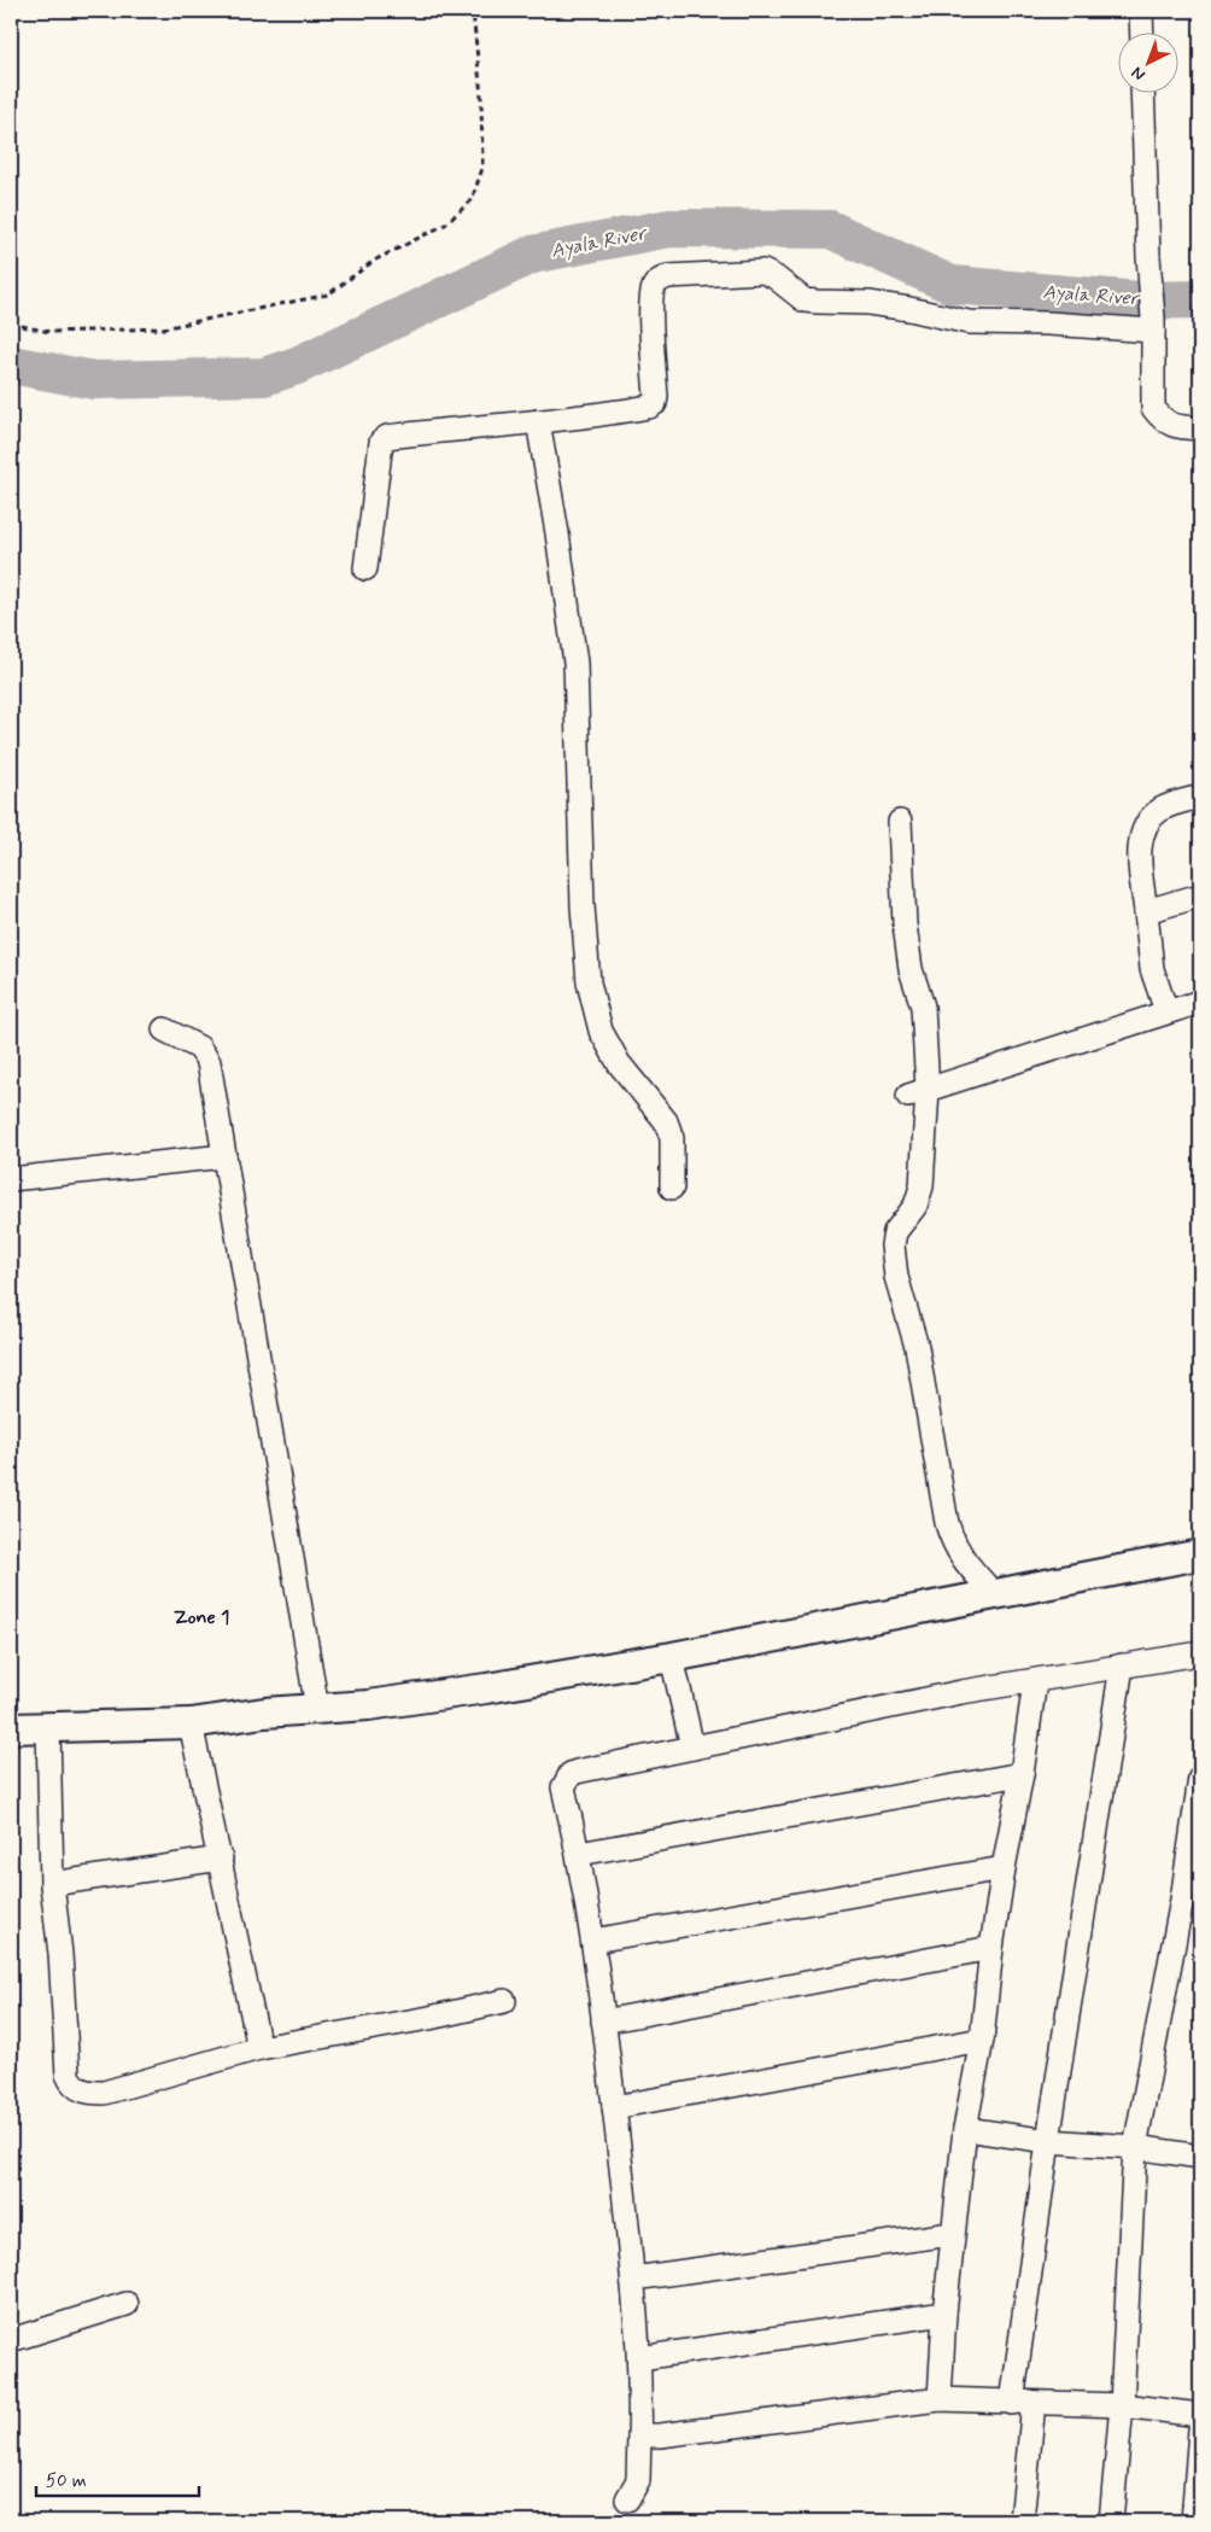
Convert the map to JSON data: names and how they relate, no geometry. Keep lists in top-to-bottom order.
{
  "districts": ["Zone 1"],
  "water": ["Ayala River"],
  "scale_bar": "50 m",
  "north": "bottom left"
}
